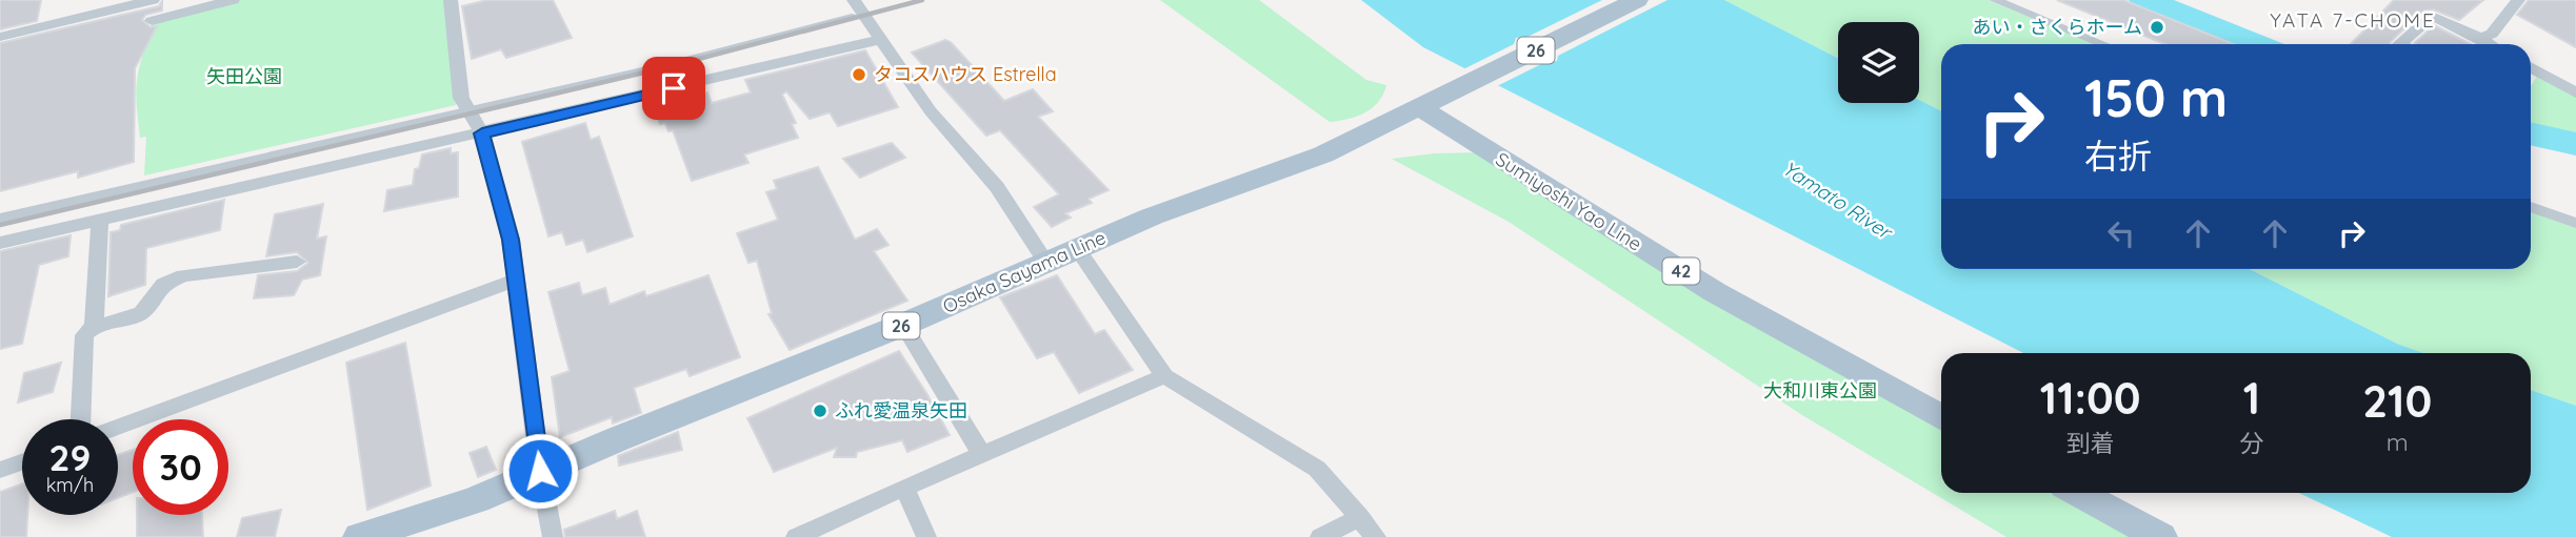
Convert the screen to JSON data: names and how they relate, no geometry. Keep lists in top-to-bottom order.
{
  "streets": {
    "main road": [
      "26",
      "Sumiyoshi Yao Line",
      "42",
      "Osaka Sayama Line"
    ]
  },
  "crossings": [
    ["Sumiyoshi Yao Line", "Osaka Sayama Line"]
  ],
  "districts": ["YATA 7-CHOME"],
  "water": ["Yamato River"],
  "parks": ["矢田公園", "大和川東公園"],
  "places": ["あい・さくらホーム", "タコスハウス Estrella", "ふれ愛温泉矢田"],
  "page": {
    "turn": ["150 m", "右折"],
    "eta": [
      "11:00",
      "到着",
      "1",
      "分",
      "210",
      "m"
    ],
    "speed": "29 km/h",
    "limit": "30"
  }
}
